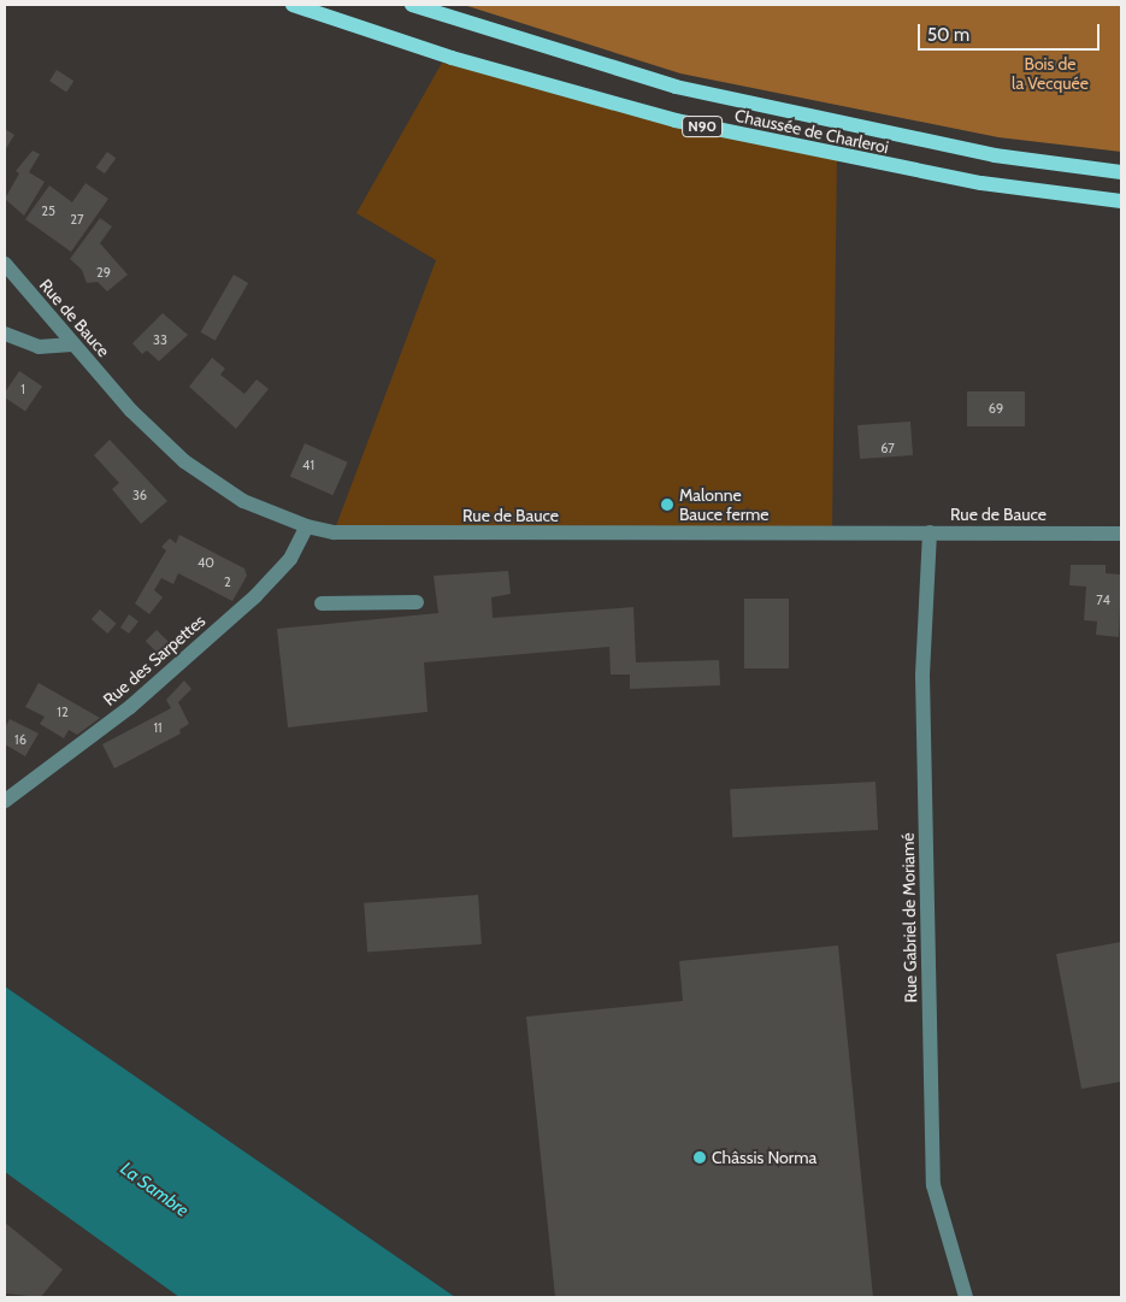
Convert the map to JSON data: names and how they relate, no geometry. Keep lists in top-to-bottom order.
{
  "streets": {
    "main road": ["N90", "Chaussée de Charleroi"],
    "street": ["Rue de Bauce", "Rue des Sarpettes", "Rue Gabriel de Moriamé"]
  },
  "crossings": [
    ["Rue de Bauce", "Rue des Sarpettes"],
    ["Rue de Bauce", "Rue Gabriel de Moriamé"]
  ],
  "water": ["La Sambre"],
  "parks": ["Bois de la Vecquée"],
  "places": ["Malonne Bauce ferme", "Châssis Norma"],
  "house_numbers": [
    "25",
    "27",
    "29",
    "33",
    "1",
    "69",
    "67",
    "41",
    "36",
    "40",
    "2",
    "74",
    "12",
    "11",
    "16"
  ],
  "scale_bar": "50 m"
}
